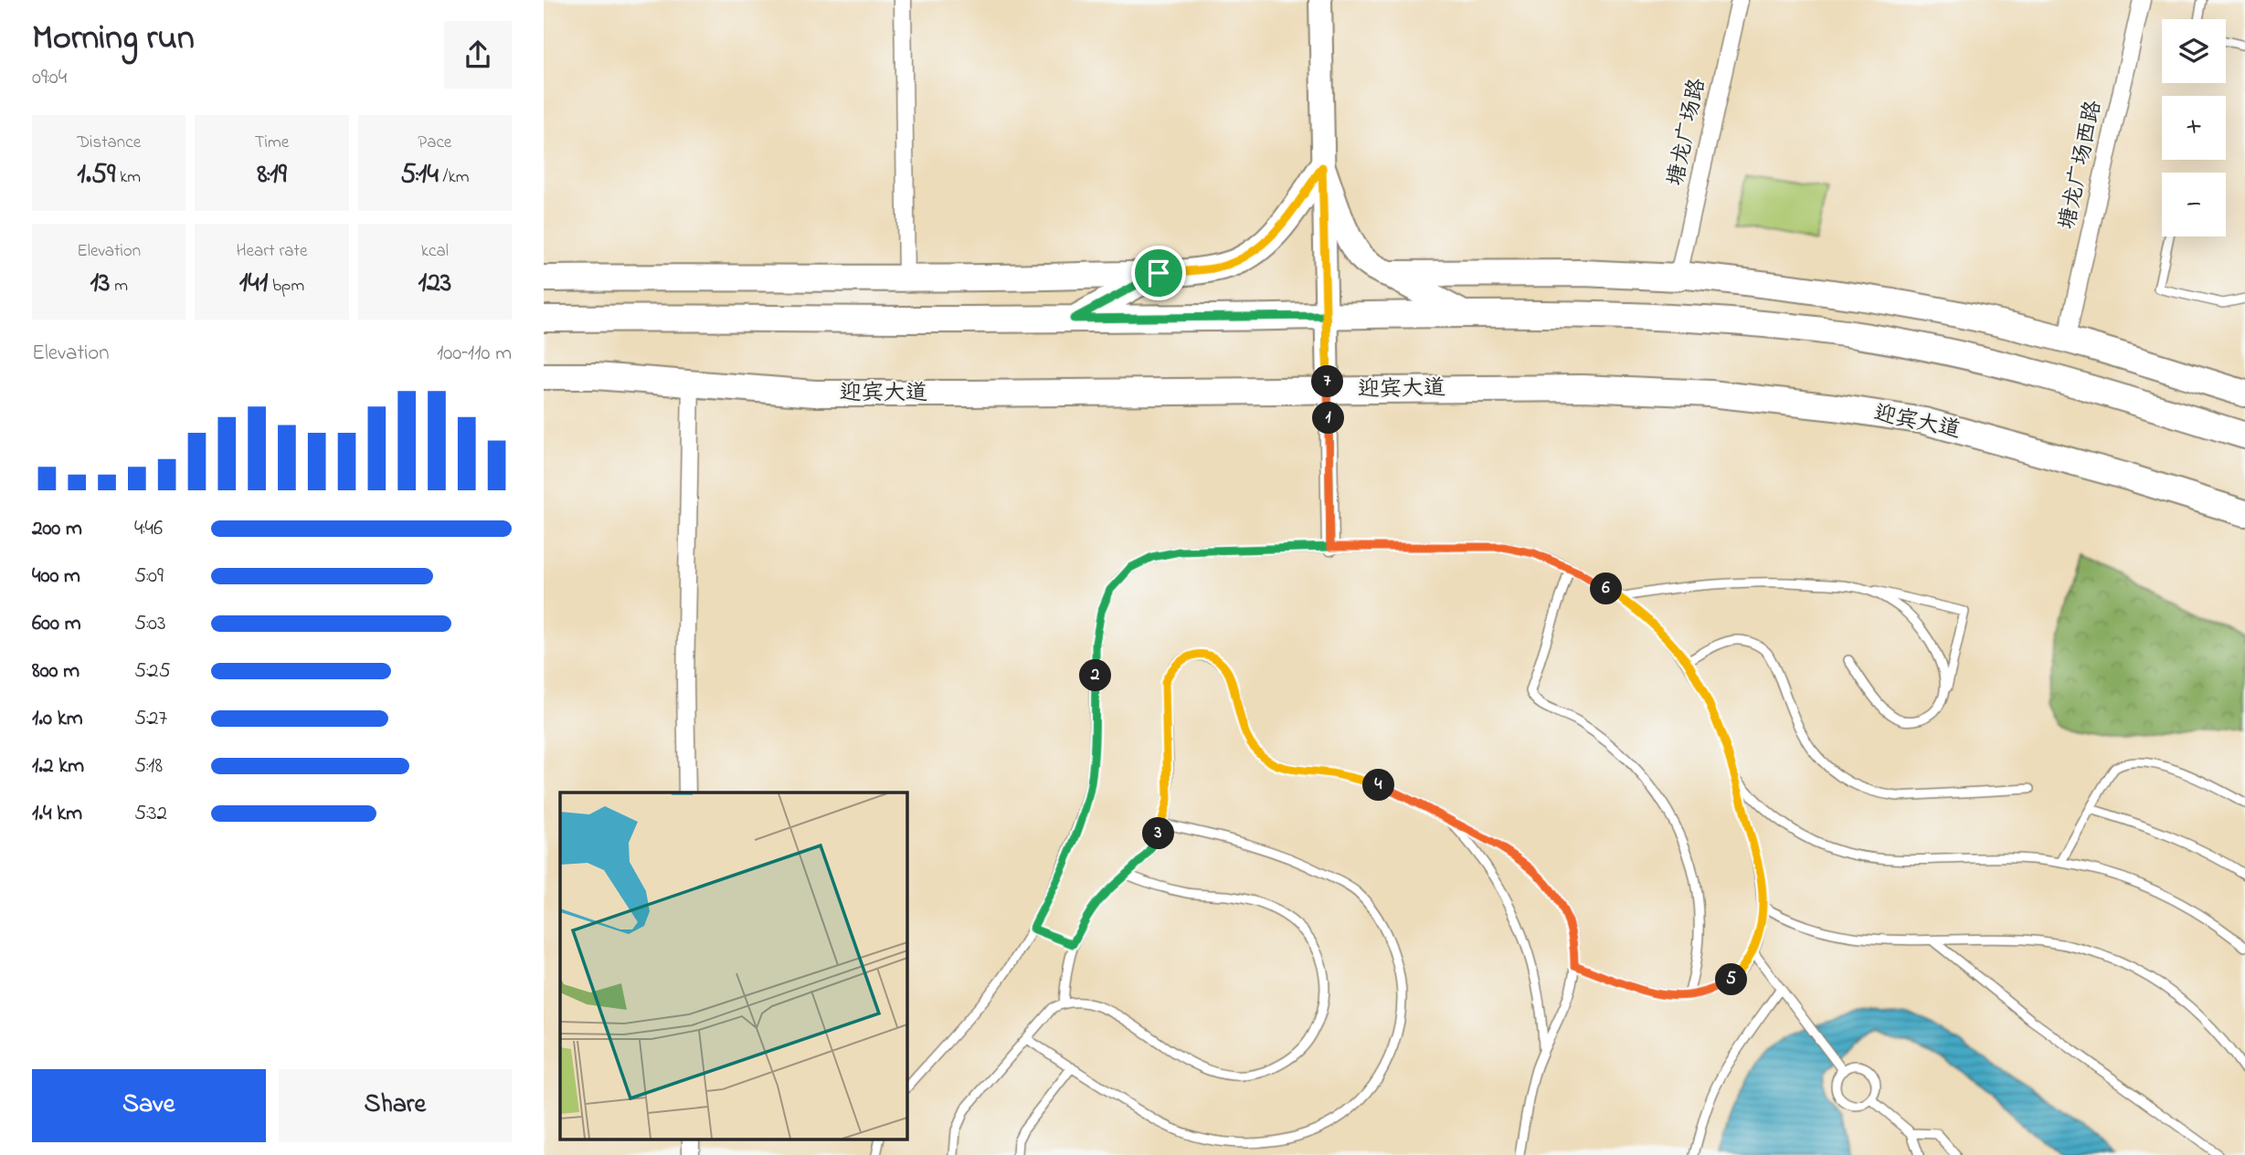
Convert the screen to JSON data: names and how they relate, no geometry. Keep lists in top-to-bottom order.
{
  "streets": {
    "main road": ["迎宾大道"],
    "street": ["塘龙广场路", "塘龙广场西路"]
  },
  "page": {
    "heading": ["Morning run", "09:04"],
    "map_buttons": ["+", "−"],
    "stats": [
      ["Distance", "1.59 km"],
      ["Time", "8:19"],
      ["Pace", "5:14 /km"],
      ["Elevation", "13 m"],
      ["Heart rate", "141 bpm"],
      ["kcal", "123"]
    ],
    "chart": ["Elevation", "100–110 m"],
    "pins": [
      "7",
      "1",
      "6",
      "2",
      "4",
      "3",
      "5"
    ],
    "list": [
      {
        "name": "200 m",
        "note": "4:46"
      },
      {
        "name": "400 m",
        "note": "5:09"
      },
      {
        "name": "600 m",
        "note": "5:03"
      },
      {
        "name": "800 m",
        "note": "5:25"
      },
      {
        "name": "1.0 km",
        "note": "5:27"
      },
      {
        "name": "1.2 km",
        "note": "5:18"
      },
      {
        "name": "1.4 km",
        "note": "5:32"
      }
    ],
    "buttons": ["Save", "Share"]
  }
}
